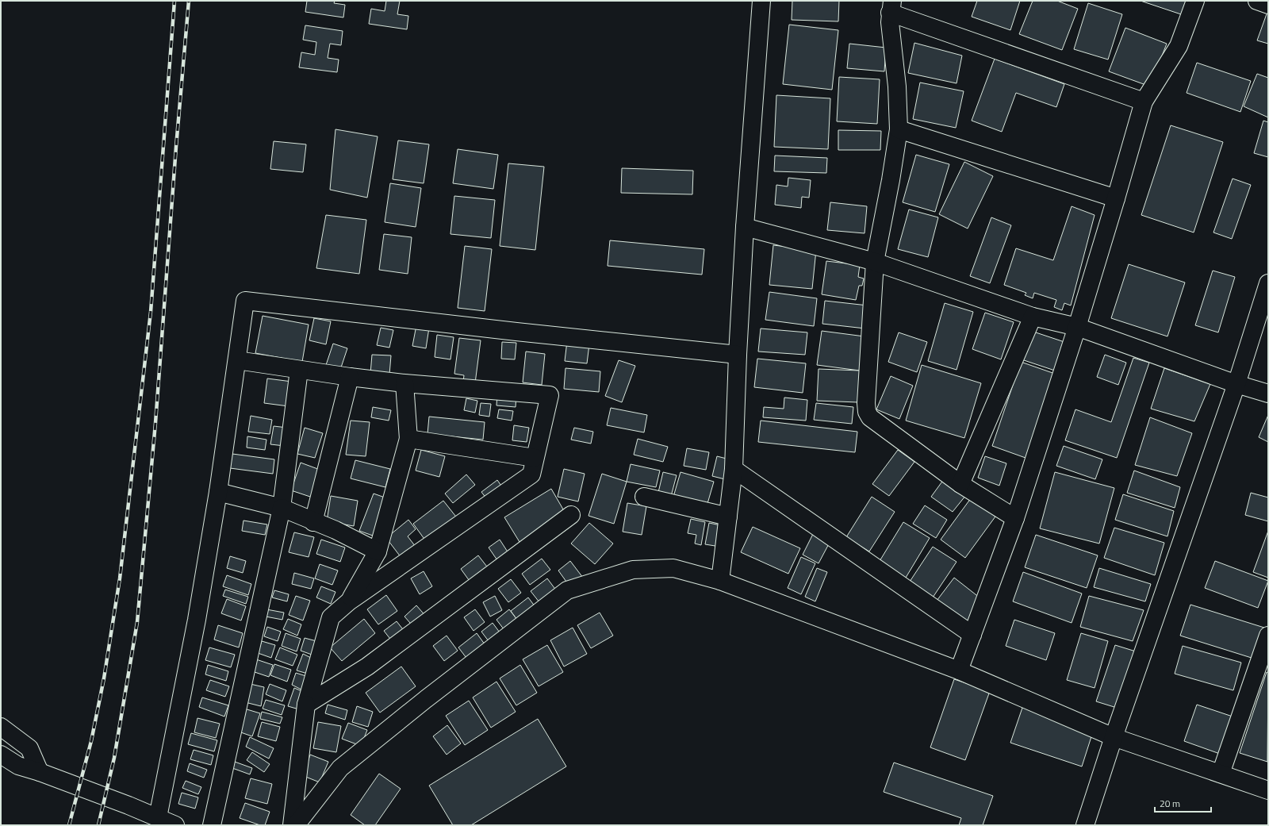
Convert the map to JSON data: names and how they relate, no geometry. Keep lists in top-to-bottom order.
{
  "scale_bar": "20 m"
}
